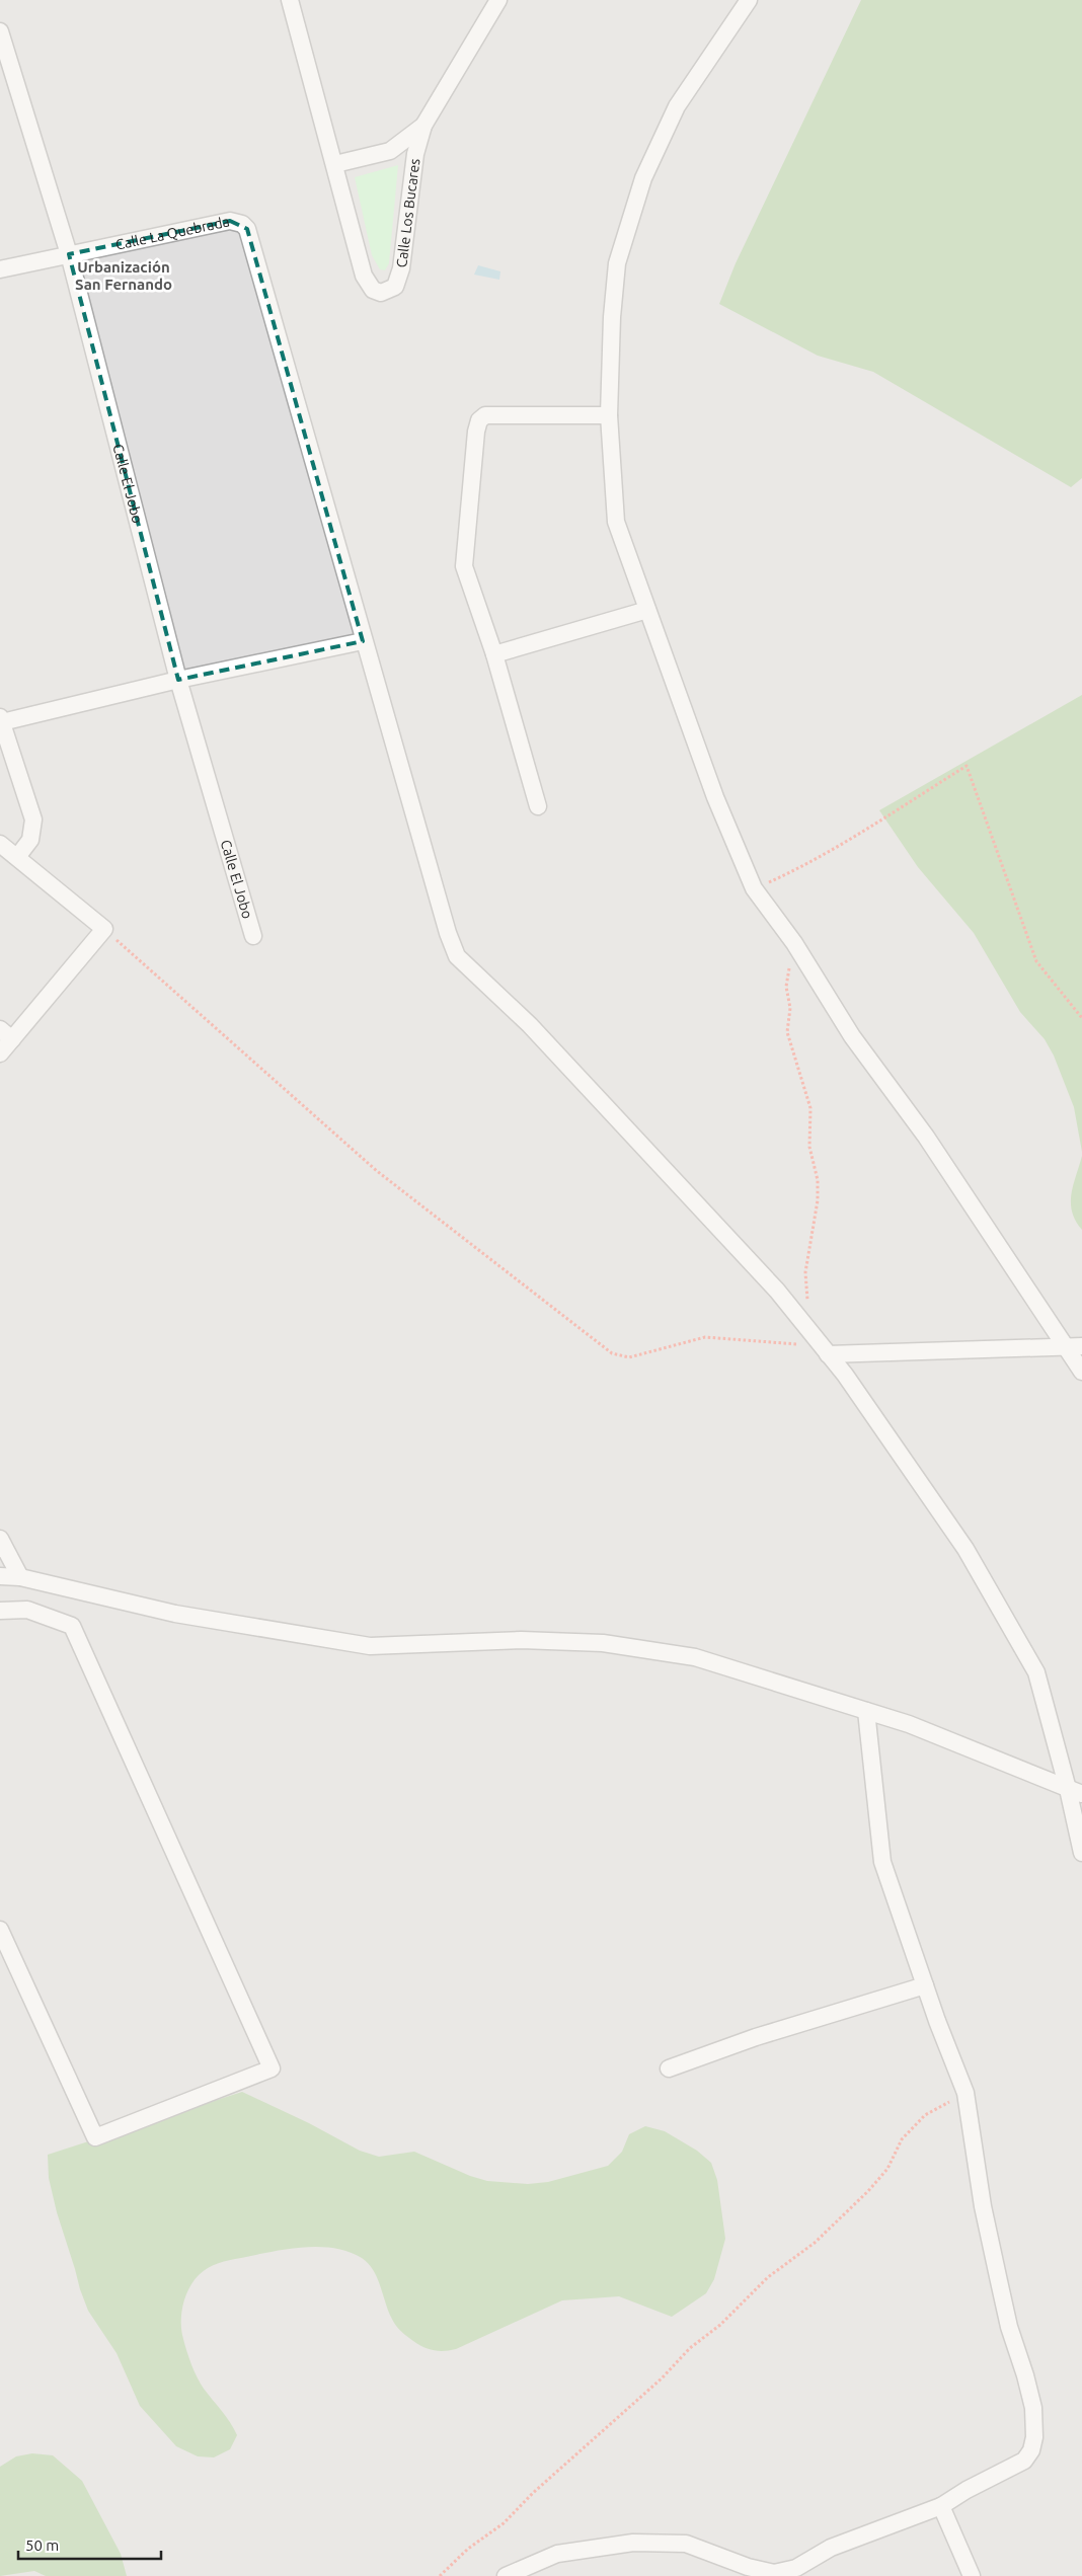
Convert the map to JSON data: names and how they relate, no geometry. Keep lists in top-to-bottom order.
{
  "streets": {
    "street": ["Calle Los Bucares", "Calle La Quebrada", "Calle El Jobo"]
  },
  "crossings": [
    ["Calle La Quebrada", "Calle El Jobo"]
  ],
  "districts": ["Urbanización San Fernando"],
  "scale_bar": "50 m"
}
